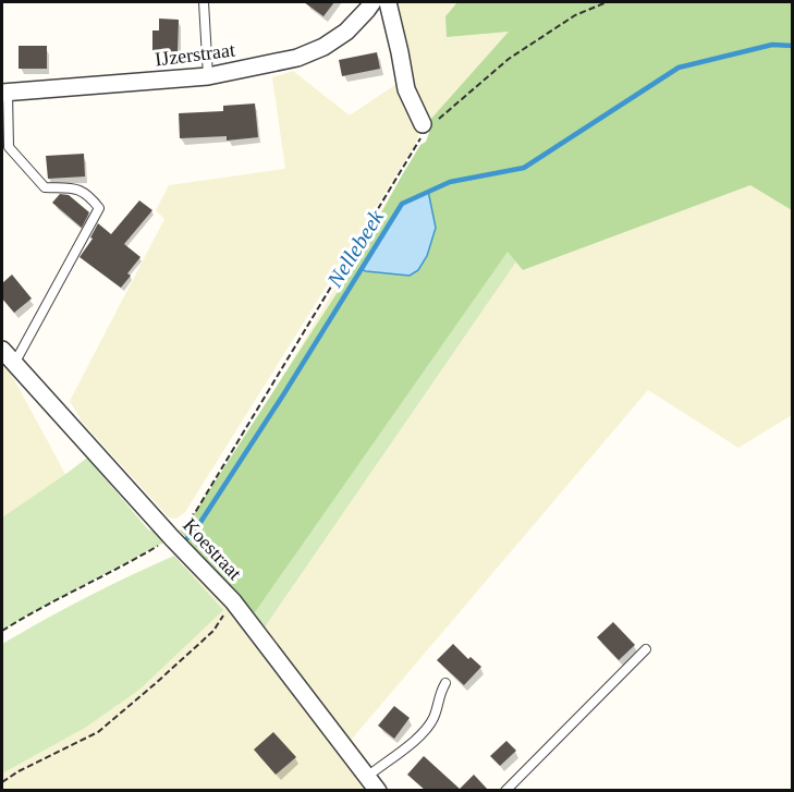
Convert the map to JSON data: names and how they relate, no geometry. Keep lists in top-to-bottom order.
{
  "streets": {
    "street": ["IJzerstraat", "Koestraat"]
  },
  "water": ["Nellebeek"]
}
